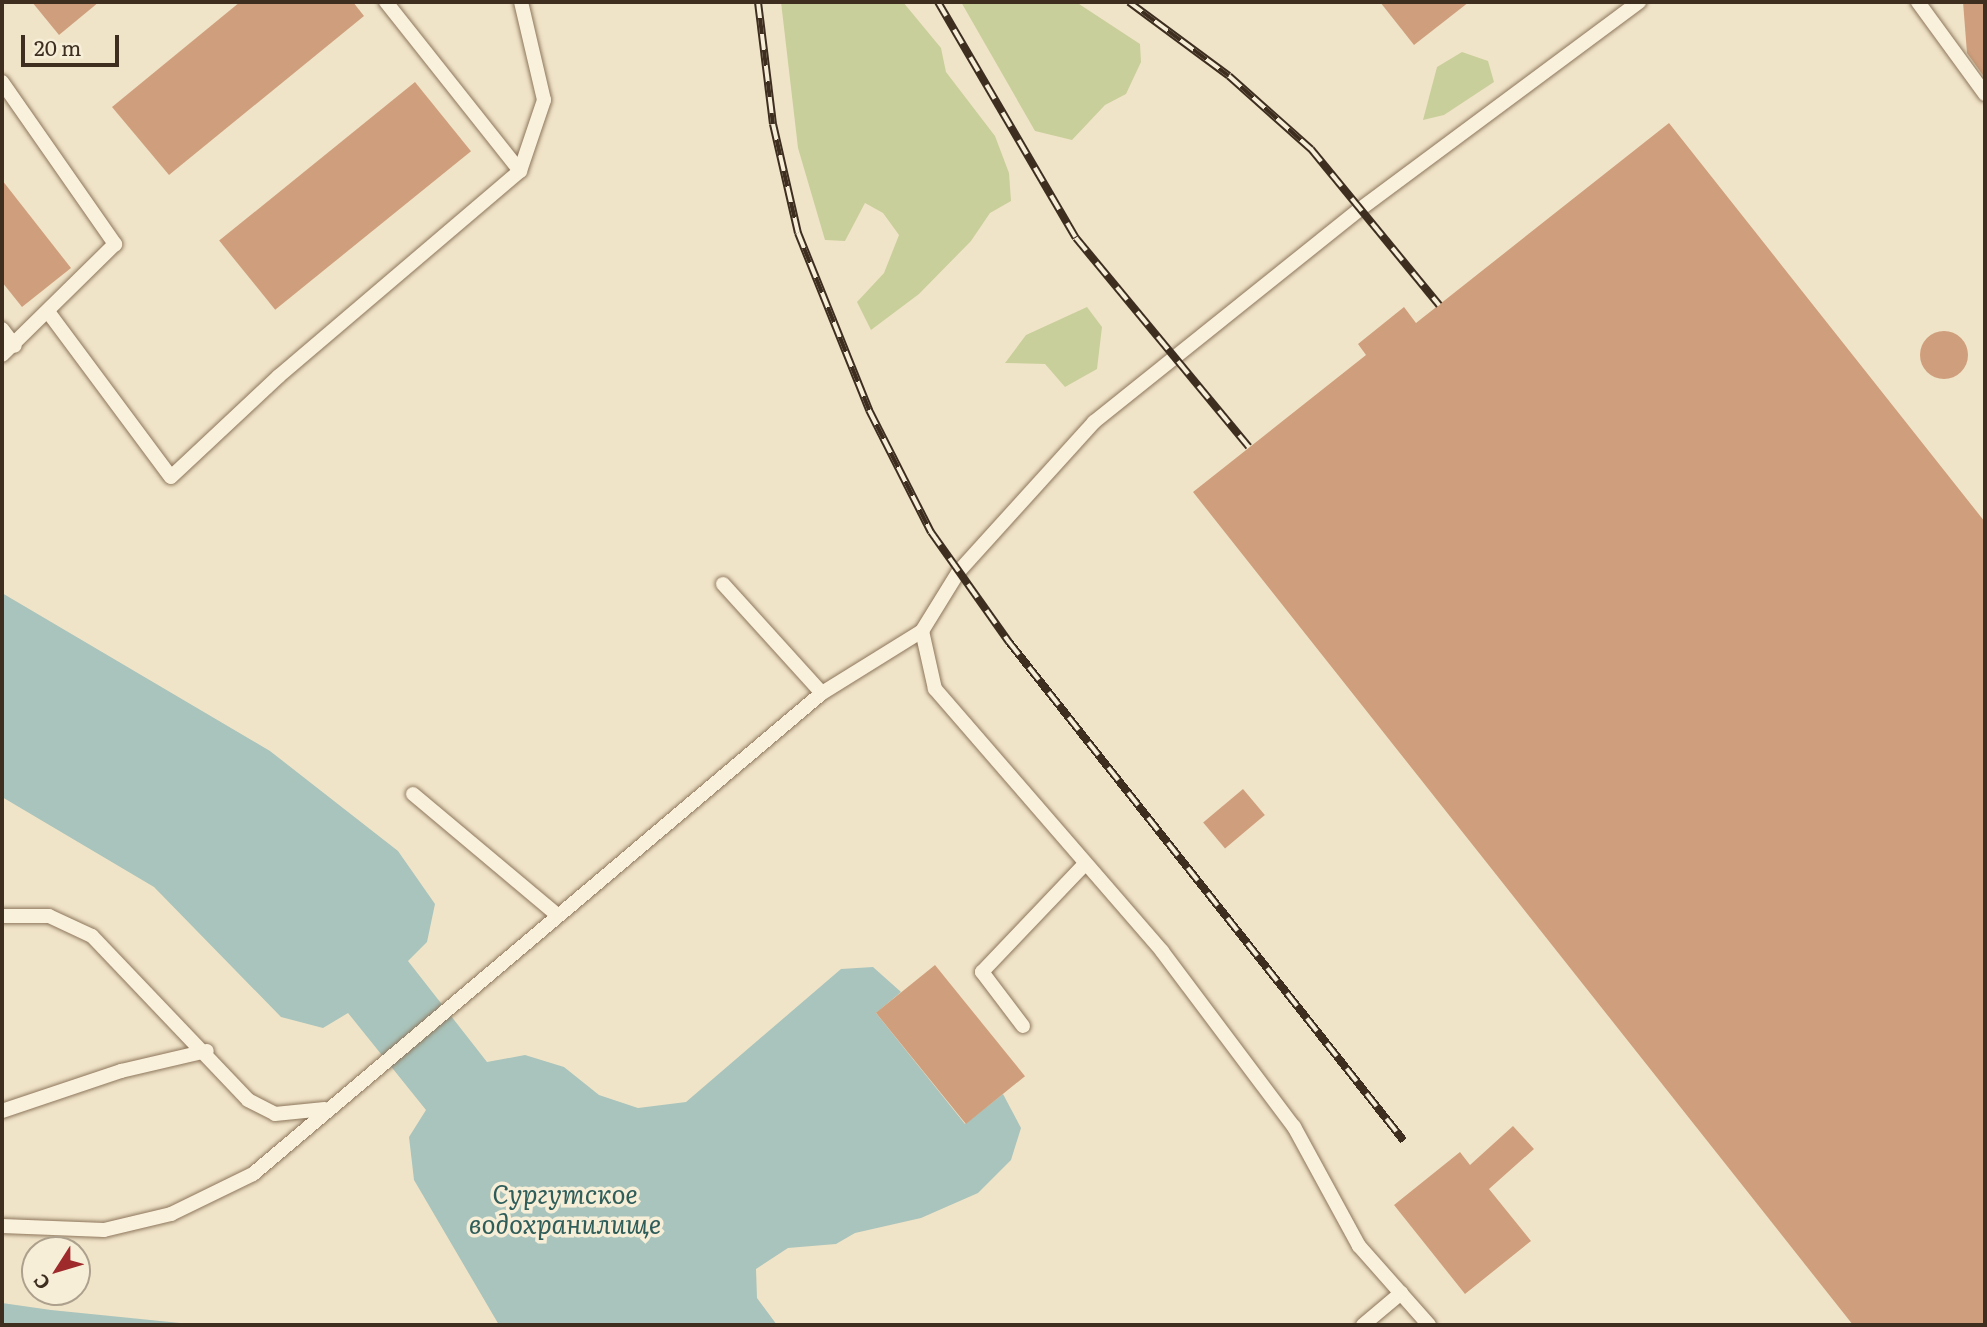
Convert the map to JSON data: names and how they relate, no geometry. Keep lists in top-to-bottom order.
{
  "water": ["Сургутское водохранилище"],
  "scale_bar": "20 m",
  "north": "bottom left"
}
